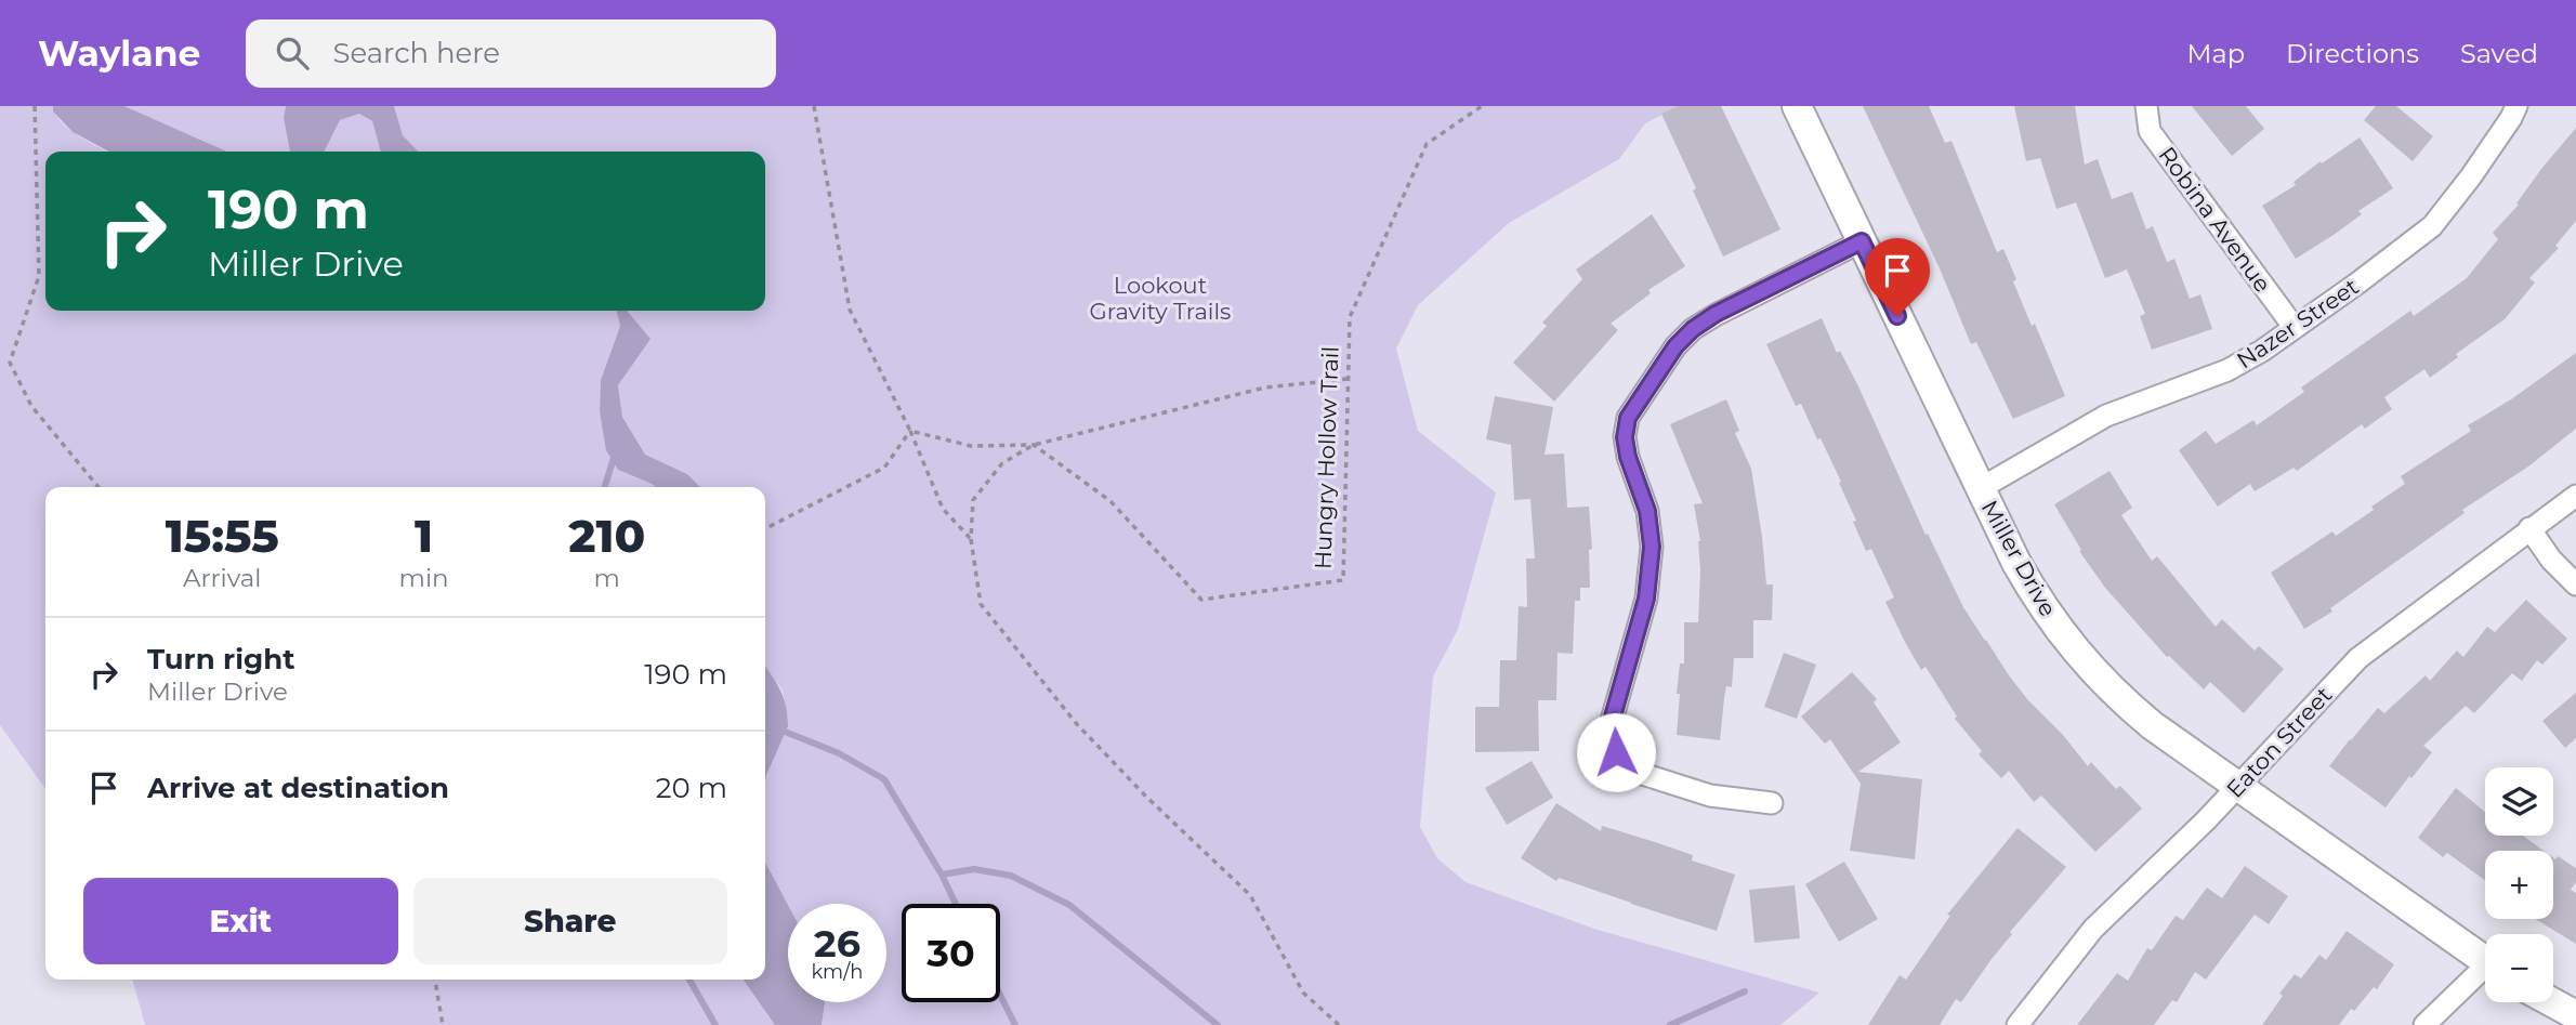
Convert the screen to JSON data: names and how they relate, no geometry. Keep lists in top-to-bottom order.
{
  "streets": {
    "street": [
      "Robina Avenue",
      "Nazer Street",
      "Miller Drive",
      "Eaton Street"
    ],
    "path": ["Hungry Hollow Trail"]
  },
  "crossings": [
    ["Robina Avenue", "Nazer Street"],
    ["Nazer Street", "Miller Drive"],
    ["Miller Drive", "Eaton Street"]
  ],
  "parks": ["Lookout Gravity Trails"],
  "page": {
    "header": "Waylane",
    "search": "Search here",
    "nav": ["Map", "Directions", "Saved"],
    "turn": ["190 m", "Miller Drive"],
    "eta": [
      "15:55",
      "Arrival",
      "1",
      "min",
      "210",
      "m"
    ],
    "list": [
      {
        "name": "Turn right",
        "note": "Miller Drive",
        "value": "190 m"
      },
      {
        "name": "Arrive at destination",
        "value": "20 m"
      }
    ],
    "map_buttons": ["+", "−"],
    "buttons": ["Exit", "Share"],
    "speed": "26 km/h",
    "limit": "30"
  }
}
